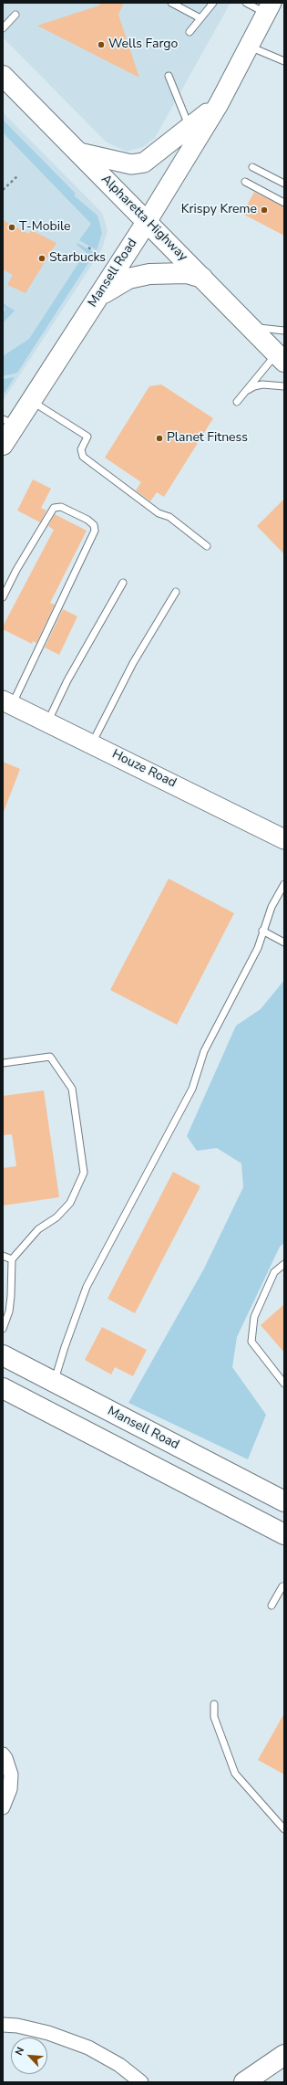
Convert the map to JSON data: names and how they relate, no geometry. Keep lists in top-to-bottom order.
{
  "streets": {
    "main road": ["Alpharetta Highway", "Mansell Road", "Houze Road"]
  },
  "crossings": [
    ["Alpharetta Highway", "Mansell Road"]
  ],
  "places": [
    "Wells Fargo",
    "Krispy Kreme",
    "T-Mobile",
    "Starbucks",
    "Planet Fitness"
  ],
  "north": "top left"
}
